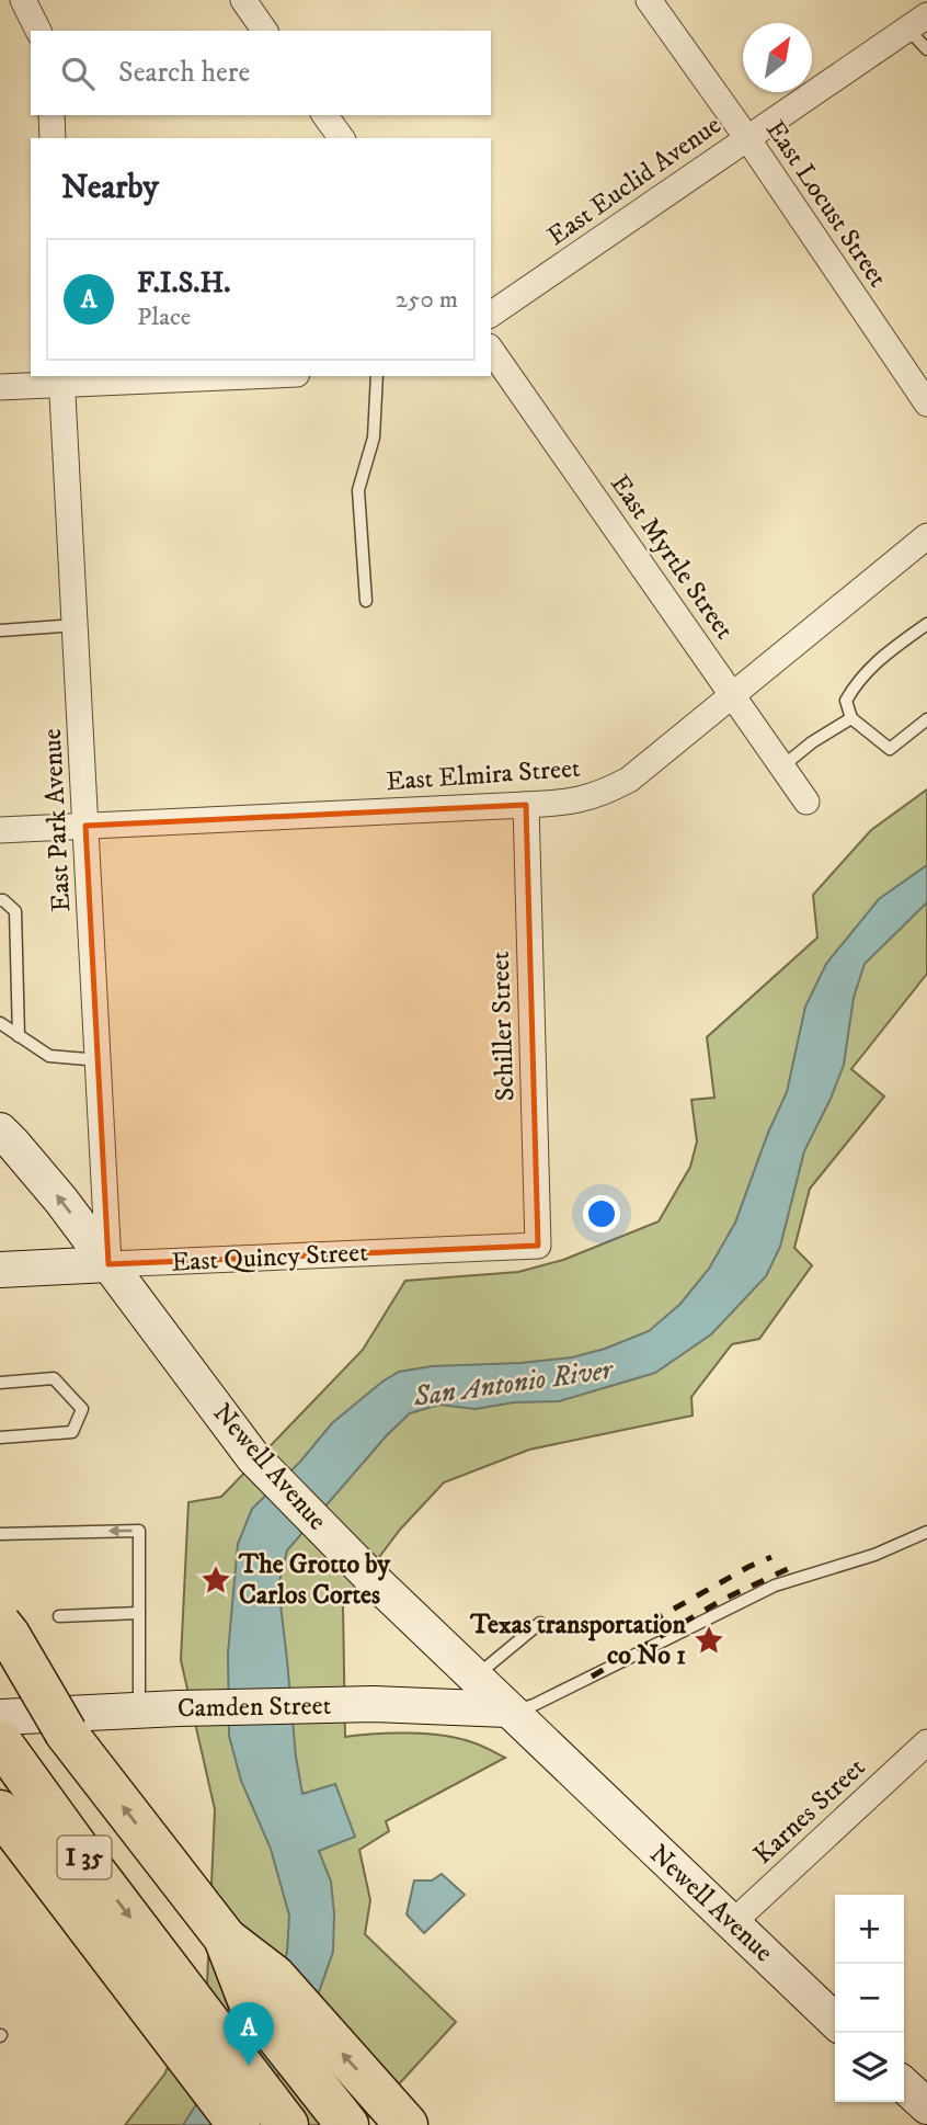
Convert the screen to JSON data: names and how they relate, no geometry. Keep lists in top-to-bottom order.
{
  "streets": {
    "highway": ["I 35"],
    "main road": ["East Quincy Street", "Newell Avenue", "Camden Street"],
    "street": [
      "East Euclid Avenue",
      "East Locust Street",
      "East Myrtle Street",
      "East Elmira Street",
      "East Park Avenue",
      "Schiller Street",
      "Karnes Street"
    ]
  },
  "crossings": [
    ["East Euclid Avenue", "East Locust Street"],
    ["East Myrtle Street", "East Elmira Street"],
    ["East Elmira Street", "East Park Avenue"],
    ["East Elmira Street", "Schiller Street"],
    ["East Park Avenue", "East Quincy Street"],
    ["East Park Avenue", "Newell Avenue"],
    ["Schiller Street", "East Quincy Street"],
    ["East Quincy Street", "Newell Avenue"],
    ["Newell Avenue", "Camden Street"],
    ["Newell Avenue", "Karnes Street"]
  ],
  "water": ["San Antonio River"],
  "places": {
    "place": ["The Grotto by Carlos Cortes", "Texas transportation co No 1"]
  },
  "north": "top right",
  "page": {
    "search": "Search here",
    "heading": "Nearby",
    "list": [
      {
        "mark": "A",
        "name": "F.I.S.H.",
        "note": "Place",
        "value": "250 m"
      }
    ],
    "map_buttons": ["+", "−"],
    "pins": "A"
  }
}
